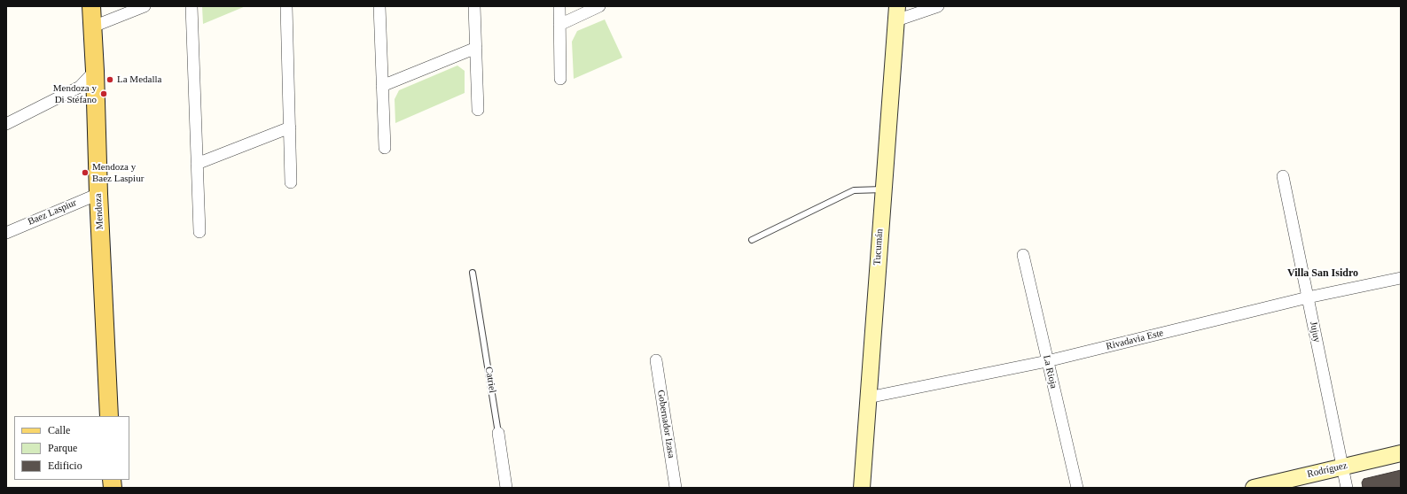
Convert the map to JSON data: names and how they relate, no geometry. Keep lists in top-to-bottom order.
{
  "streets": {
    "main road": ["Mendoza", "Tucumán", "Rodríguez"],
    "street": [
      "Baez Laspiur",
      "Jujuy",
      "Rivadavia Este",
      "La Rioja",
      "Catriel",
      "Gobernador Izasa"
    ]
  },
  "crossings": [
    ["Mendoza", "Baez Laspiur"],
    ["Tucumán", "Rivadavia Este"],
    ["Jujuy", "Rivadavia Este"],
    ["Jujuy", "Rodríguez"],
    ["Rivadavia Este", "La Rioja"]
  ],
  "districts": ["Villa San Isidro"],
  "places": ["La Medalla", "Mendoza y Di Stéfano", "Mendoza y Baez Laspiur"],
  "legend": ["Calle", "Parque", "Edificio"]
}
